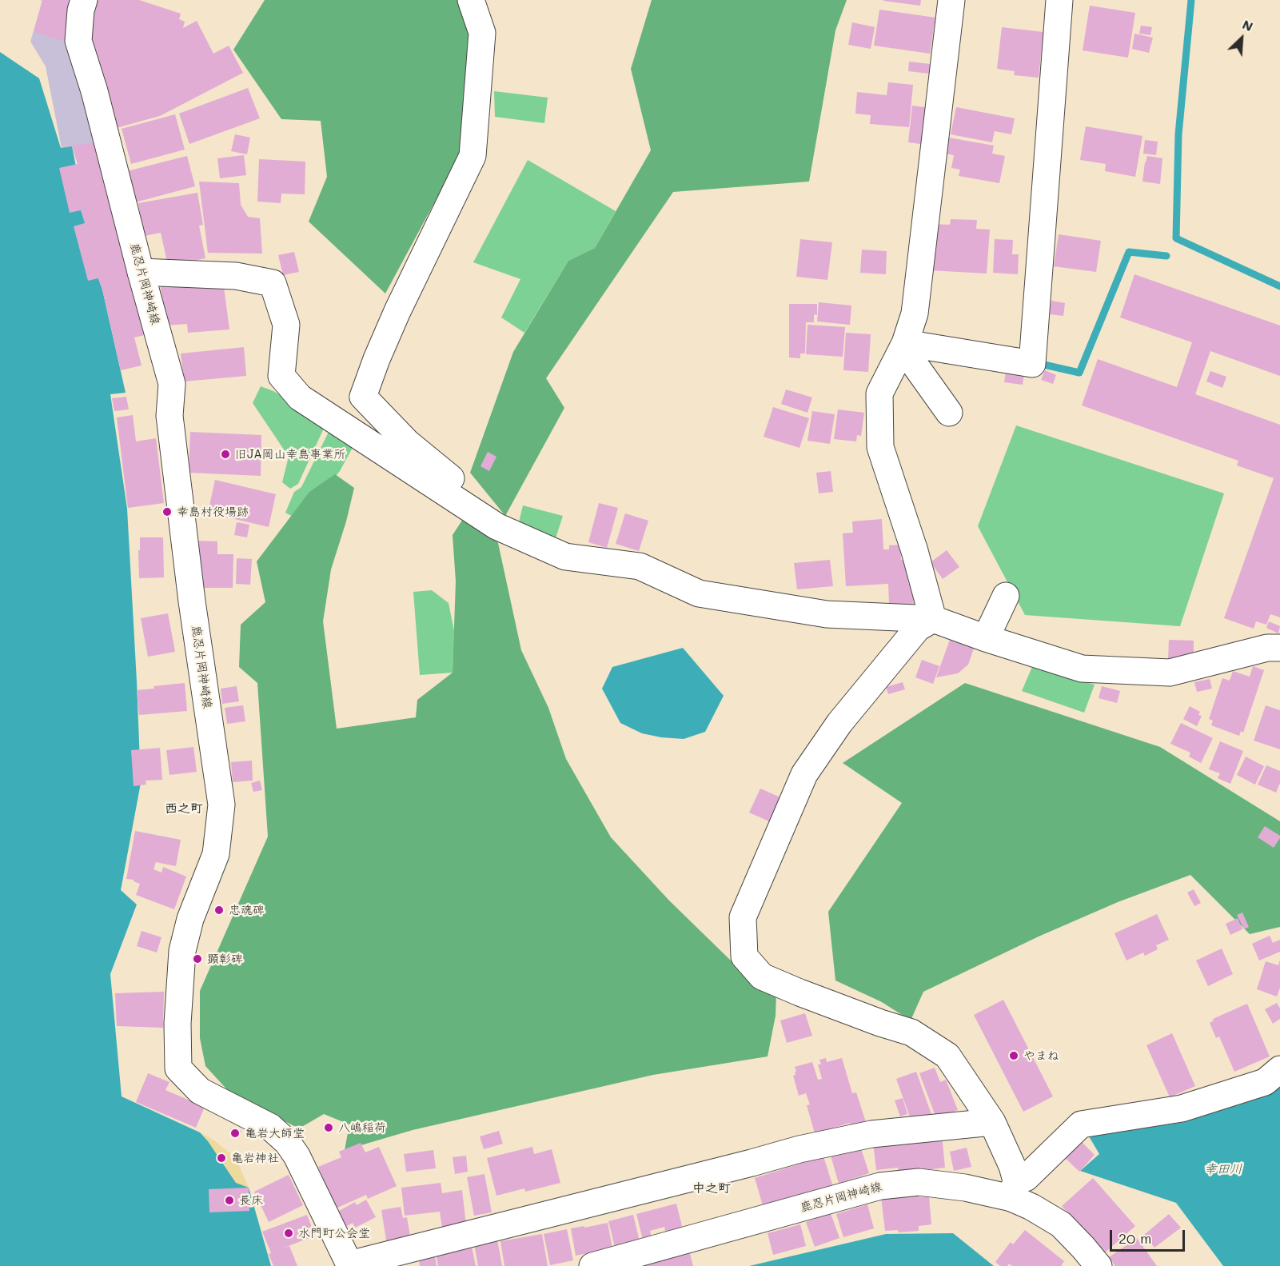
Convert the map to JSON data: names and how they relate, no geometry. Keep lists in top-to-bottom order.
{
  "streets": {
    "street": ["鹿忍片岡神崎線"]
  },
  "districts": ["西之町", "中之町"],
  "water": ["幸田川"],
  "places": [
    "旧JA岡山幸島事業所",
    "幸島村役場跡",
    "忠魂碑",
    "顕彰碑",
    "やまね",
    "八嶋稲荷",
    "亀岩大師堂",
    "亀岩神社",
    "長床",
    "水門町公会堂"
  ],
  "scale_bar": "20 m",
  "north": "top right"
}
